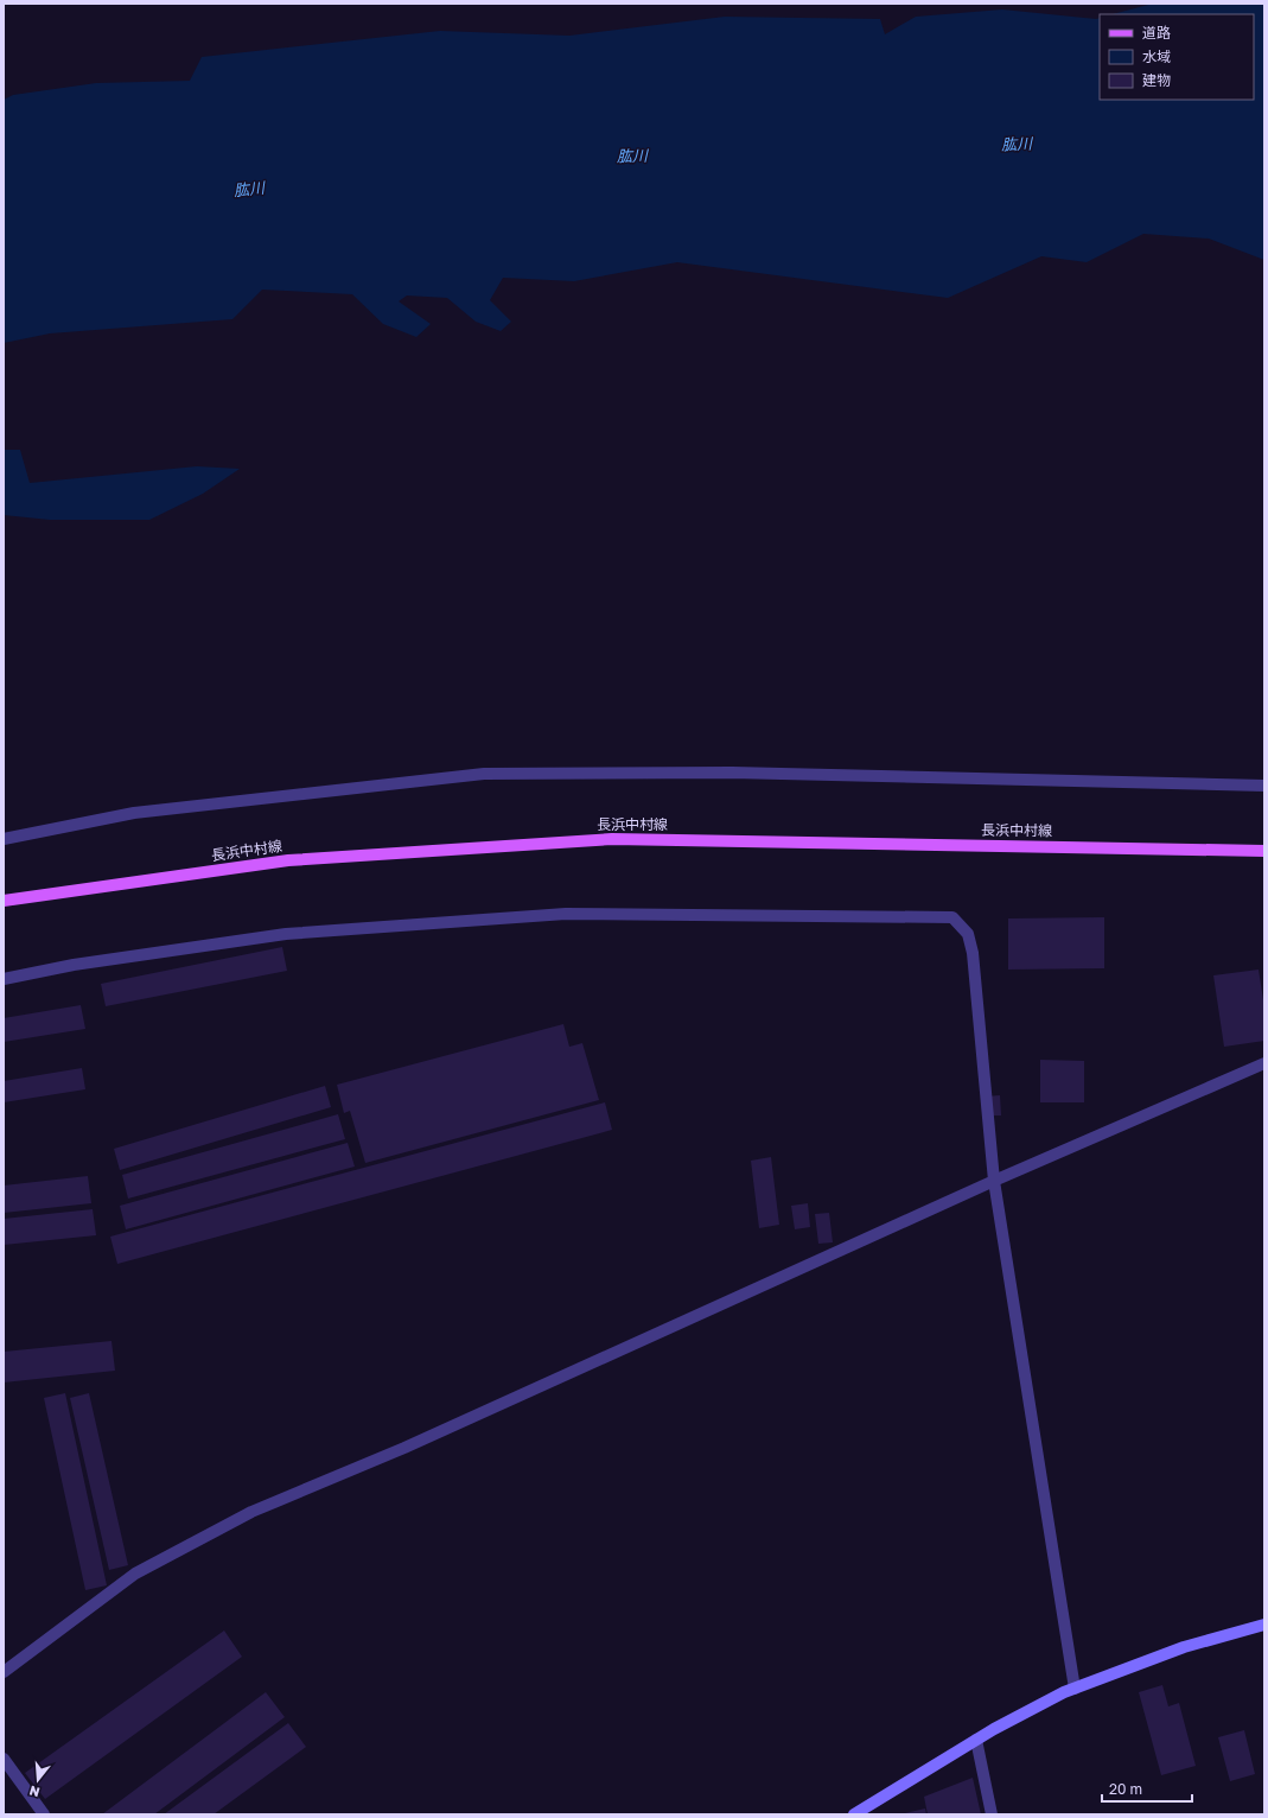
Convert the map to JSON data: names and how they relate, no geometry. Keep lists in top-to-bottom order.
{
  "streets": {
    "main road": ["長浜中村線"]
  },
  "water": ["肱川"],
  "legend": ["道路", "水域", "建物"],
  "scale_bar": "20 m",
  "north": "bottom"
}
